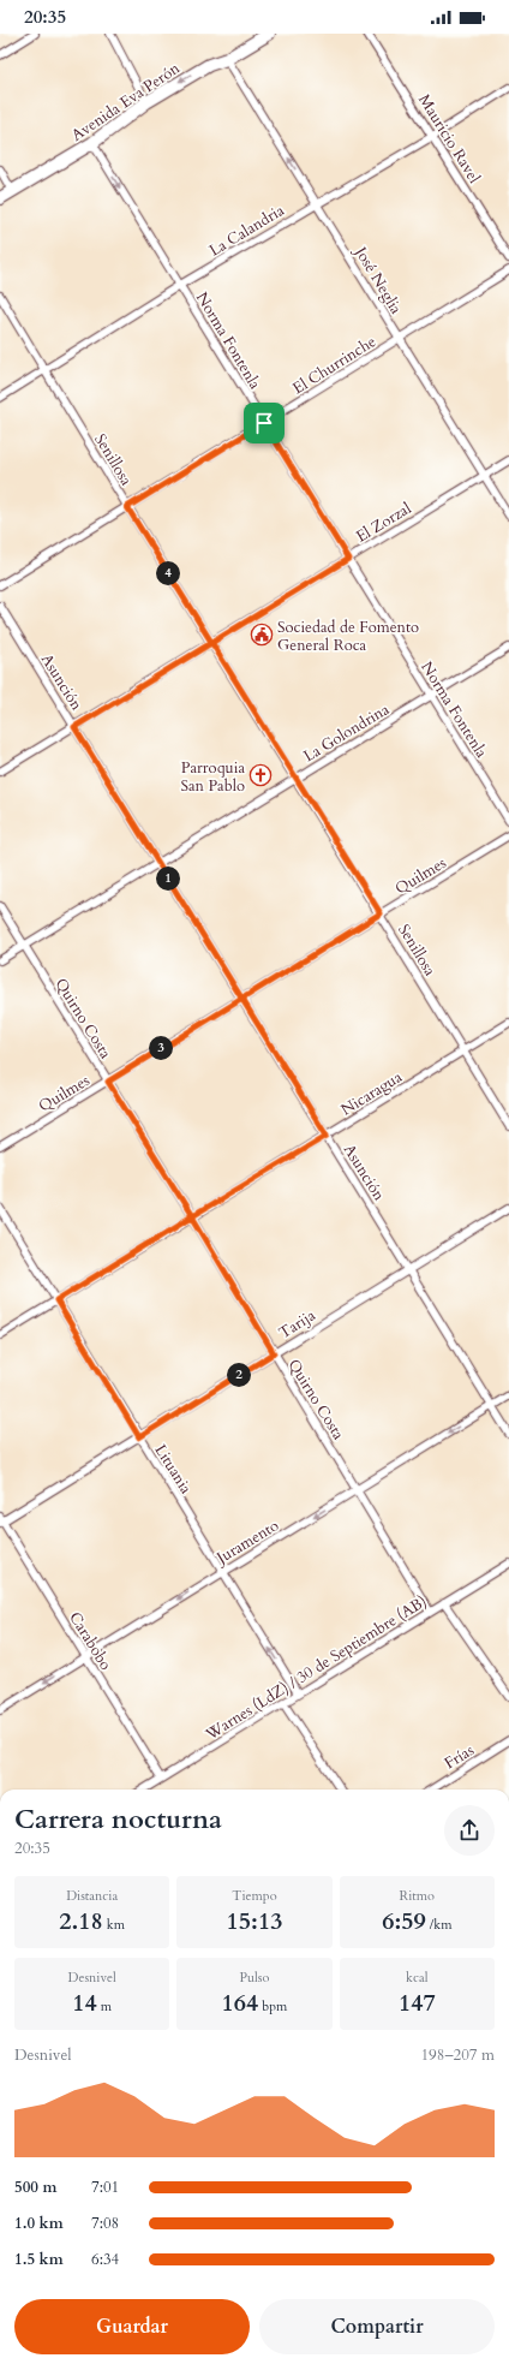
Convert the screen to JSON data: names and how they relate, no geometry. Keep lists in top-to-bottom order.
{
  "streets": {
    "main road": ["Avenida Eva Perón"],
    "street": [
      "Mauricio Ravel",
      "La Calandria",
      "José Neglia",
      "Norma Fontenla",
      "El Churrinche",
      "Senillosa",
      "El Zorzal",
      "Asunción",
      "La Golondrina",
      "Quilmes",
      "Quirno Costa",
      "Nicaragua",
      "Tarija",
      "Lituania",
      "Juramento",
      "Carabobo",
      "Warnes (LdZ) / 30 de Septiembre (AB)",
      "Frías"
    ]
  },
  "crossings": [
    ["Avenida Eva Perón", "José Neglia"],
    ["Avenida Eva Perón", "Norma Fontenla"],
    ["Mauricio Ravel", "La Calandria"],
    ["La Calandria", "José Neglia"],
    ["La Calandria", "Norma Fontenla"],
    ["La Calandria", "Senillosa"],
    ["José Neglia", "El Churrinche"],
    ["José Neglia", "El Zorzal"],
    ["Norma Fontenla", "El Churrinche"],
    ["Norma Fontenla", "El Zorzal"],
    ["Norma Fontenla", "La Golondrina"],
    ["El Churrinche", "Senillosa"],
    ["Senillosa", "El Zorzal"],
    ["Senillosa", "La Golondrina"],
    ["Senillosa", "Quilmes"],
    ["Senillosa", "Nicaragua"],
    ["El Zorzal", "Asunción"],
    ["Asunción", "La Golondrina"],
    ["Asunción", "Quilmes"],
    ["Asunción", "Nicaragua"],
    ["Asunción", "Tarija"],
    ["Asunción", "Juramento"],
    ["La Golondrina", "Quirno Costa"],
    ["Quilmes", "Quirno Costa"],
    ["Quirno Costa", "Nicaragua"],
    ["Quirno Costa", "Tarija"],
    ["Quirno Costa", "Juramento"],
    ["Quirno Costa", "Warnes (LdZ) / 30 de Septiembre (AB)"],
    ["Nicaragua", "Lituania"],
    ["Tarija", "Lituania"],
    ["Tarija", "Carabobo"],
    ["Lituania", "Juramento"],
    ["Lituania", "Warnes (LdZ) / 30 de Septiembre (AB)"],
    ["Juramento", "Carabobo"],
    ["Carabobo", "Warnes (LdZ) / 30 de Septiembre (AB)"]
  ],
  "one_way": ["Juramento"],
  "places": {
    "public building": ["Sociedad de Fomento General Roca"],
    "church": ["Parroquia San Pablo"]
  },
  "page": {
    "status": "20:35",
    "pins": [
      "4",
      "1",
      "3",
      "2"
    ],
    "heading": ["Carrera nocturna", "20:35"],
    "stats": [
      ["Distancia", "2.18 km"],
      ["Tiempo", "15:13"],
      ["Ritmo", "6:59 /km"],
      ["Desnivel", "14 m"],
      ["Pulso", "164 bpm"],
      ["kcal", "147"]
    ],
    "chart": ["Desnivel", "198–207 m"],
    "list": [
      {
        "name": "500 m",
        "note": "7:01"
      },
      {
        "name": "1.0 km",
        "note": "7:08"
      },
      {
        "name": "1.5 km",
        "note": "6:34"
      }
    ],
    "buttons": ["Guardar", "Compartir"]
  }
}
